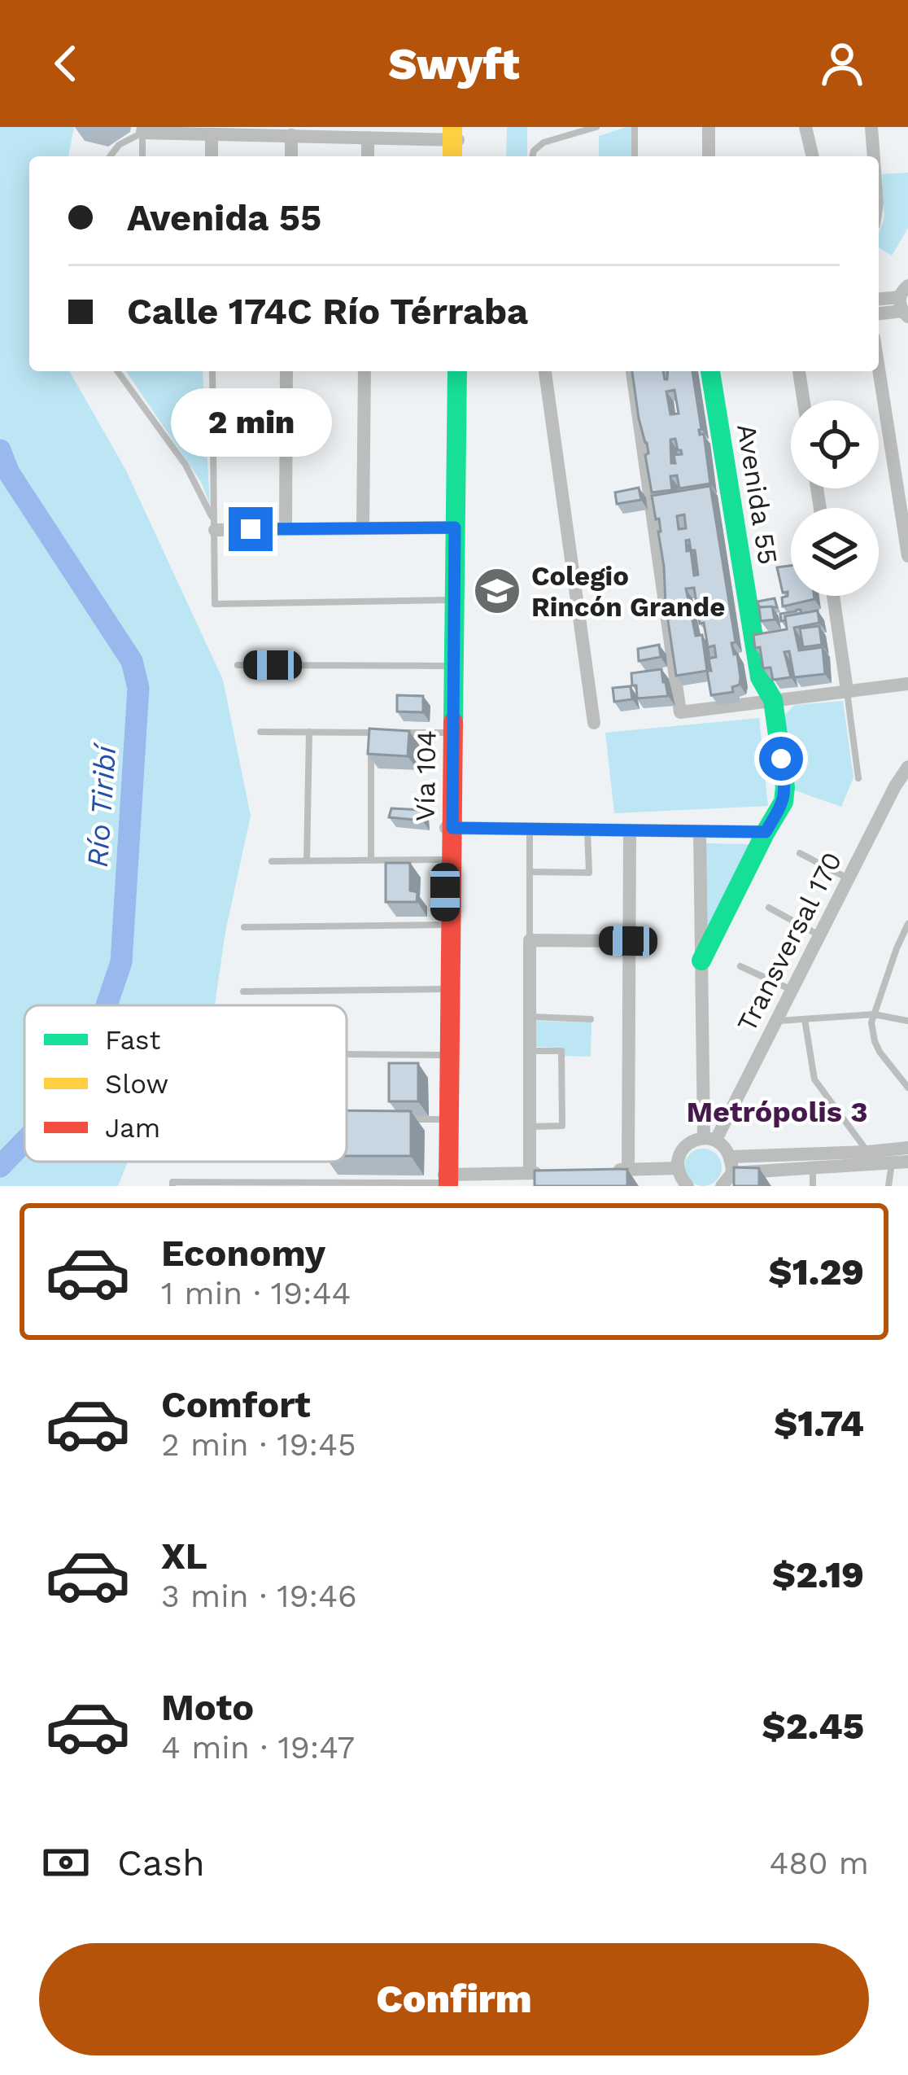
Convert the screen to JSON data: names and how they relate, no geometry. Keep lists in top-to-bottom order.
{
  "streets": {
    "main road": ["Avenida 55", "Vía 104"],
    "street": ["Transversal 170"]
  },
  "districts": ["Metrópolis 3"],
  "water": ["Río Tiribí"],
  "places": {
    "school or university": ["Colegio Rincón Grande"]
  },
  "legend": ["Fast", "Slow", "Jam"],
  "page": {
    "header": "Swyft",
    "banner": ["Avenida 55", "Calle 174C Río Térraba"],
    "bubble": "2 min",
    "list": [
      {
        "name": "Economy",
        "note": "1 min · 19:44",
        "value": "$1.29"
      },
      {
        "name": "Comfort",
        "note": "2 min · 19:45",
        "value": "$1.74"
      },
      {
        "name": "XL",
        "note": "3 min · 19:46",
        "value": "$2.19"
      },
      {
        "name": "Moto",
        "note": "4 min · 19:47",
        "value": "$2.45"
      }
    ],
    "pay": ["Cash", "480 m"],
    "buttons": "Confirm"
  }
}
